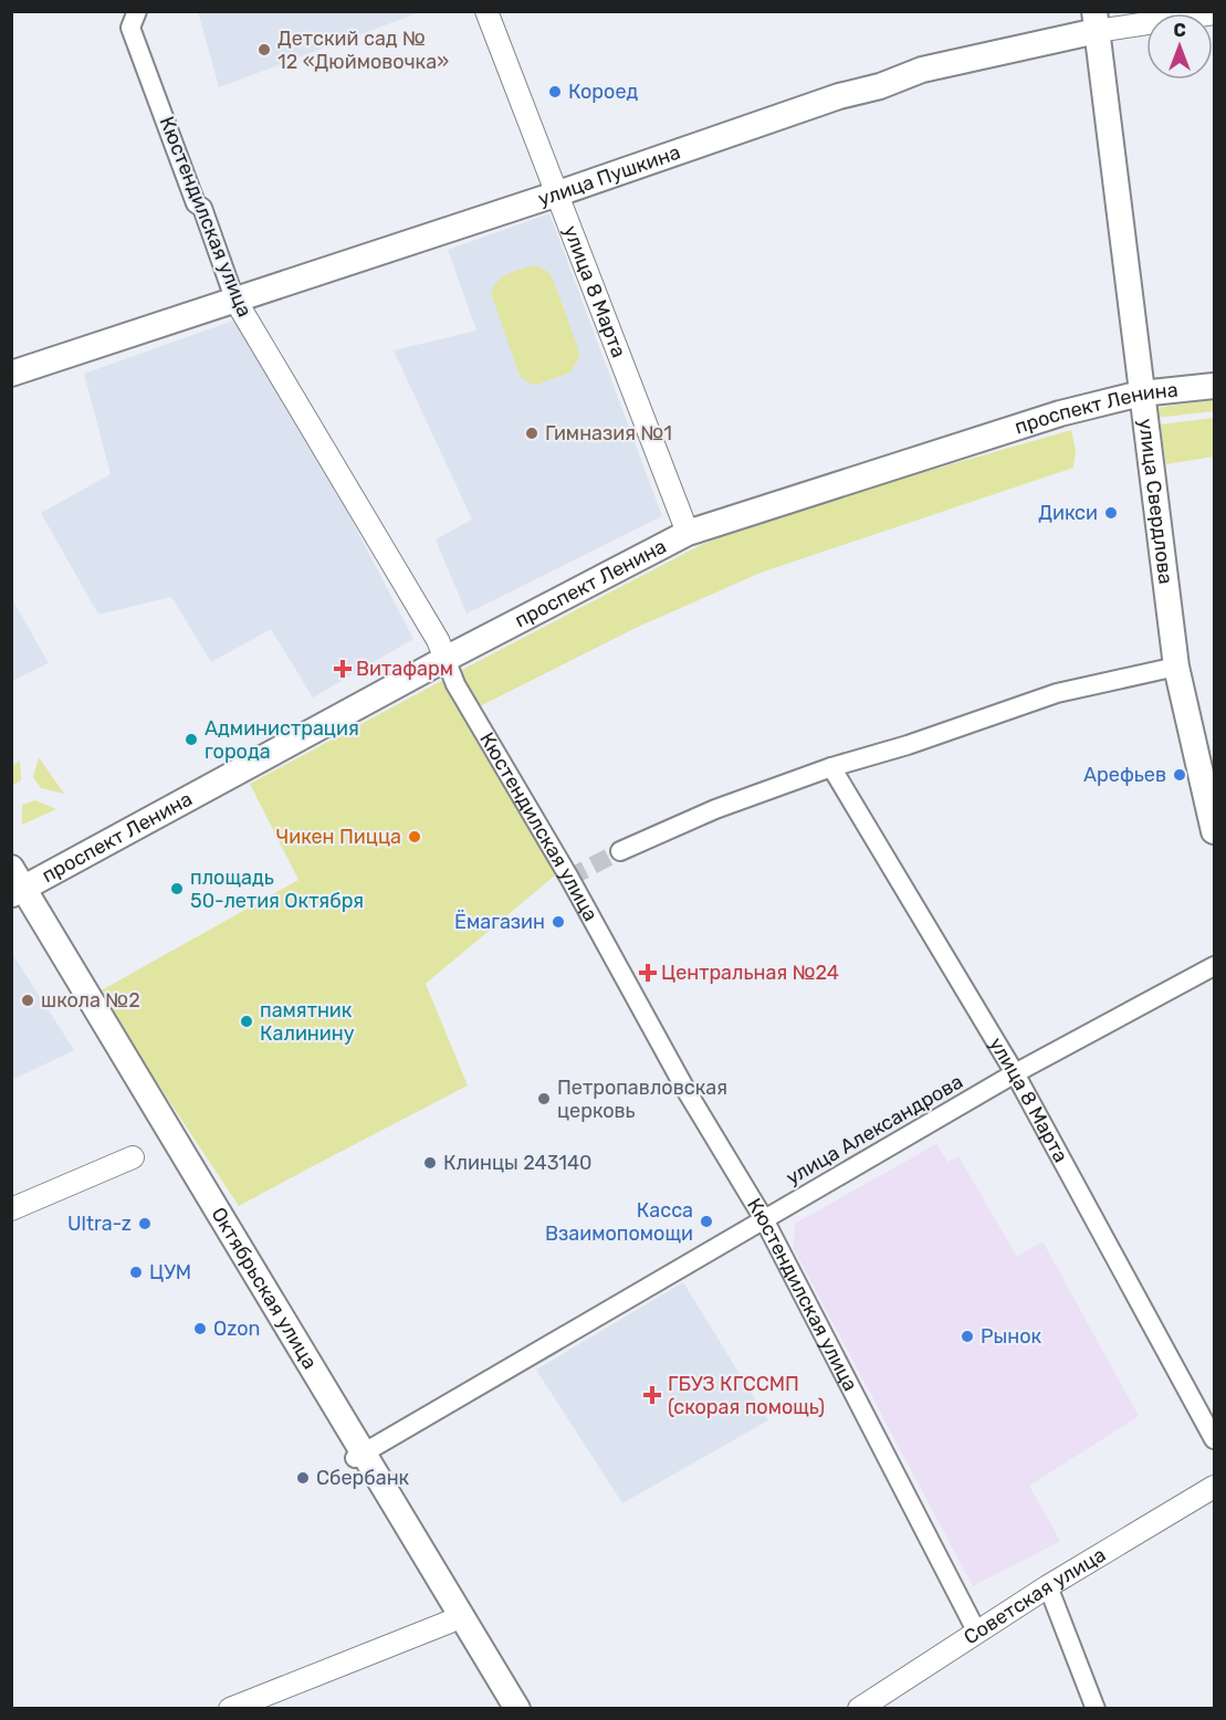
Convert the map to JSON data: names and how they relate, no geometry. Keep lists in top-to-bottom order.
{
  "streets": {
    "main road": [
      "улица Пушкина",
      "проспект Ленина",
      "улица Свердлова",
      "Октябрьская улица"
    ],
    "street": [
      "Кюстендилская улица",
      "улица 8 Марта",
      "улица Александрова",
      "Советская улица"
    ]
  },
  "crossings": [
    ["улица Пушкина", "Кюстендилская улица"],
    ["улица Пушкина", "улица 8 Марта"],
    ["улица Пушкина", "улица Свердлова"],
    ["Кюстендилская улица", "проспект Ленина"],
    ["Кюстендилская улица", "улица Александрова"],
    ["Кюстендилская улица", "Советская улица"],
    ["улица 8 Марта", "проспект Ленина"],
    ["улица 8 Марта", "улица Александрова"],
    ["проспект Ленина", "улица Свердлова"],
    ["проспект Ленина", "Октябрьская улица"],
    ["улица Александрова", "Октябрьская улица"]
  ],
  "places": {
    "other": [
      "Детский сад № 12 «Дюймовочка»",
      "Короед",
      "Гимназия №1",
      "Дикси",
      "Администрация города",
      "Арефьев",
      "Чикен Пицца",
      "площадь 50-летия Октября",
      "Ёмагазин",
      "школа №2",
      "памятник Калинину",
      "Петропавловская церковь",
      "Клинцы 243140",
      "Касса Взаимопомощи",
      "Ultra-z",
      "ЦУМ",
      "Ozon",
      "Рынок",
      "Сбербанк"
    ],
    "health": ["Витафарм", "Центральная №24", "ГБУЗ КГССМП (скорая помощь)"]
  },
  "north": "top"
}
